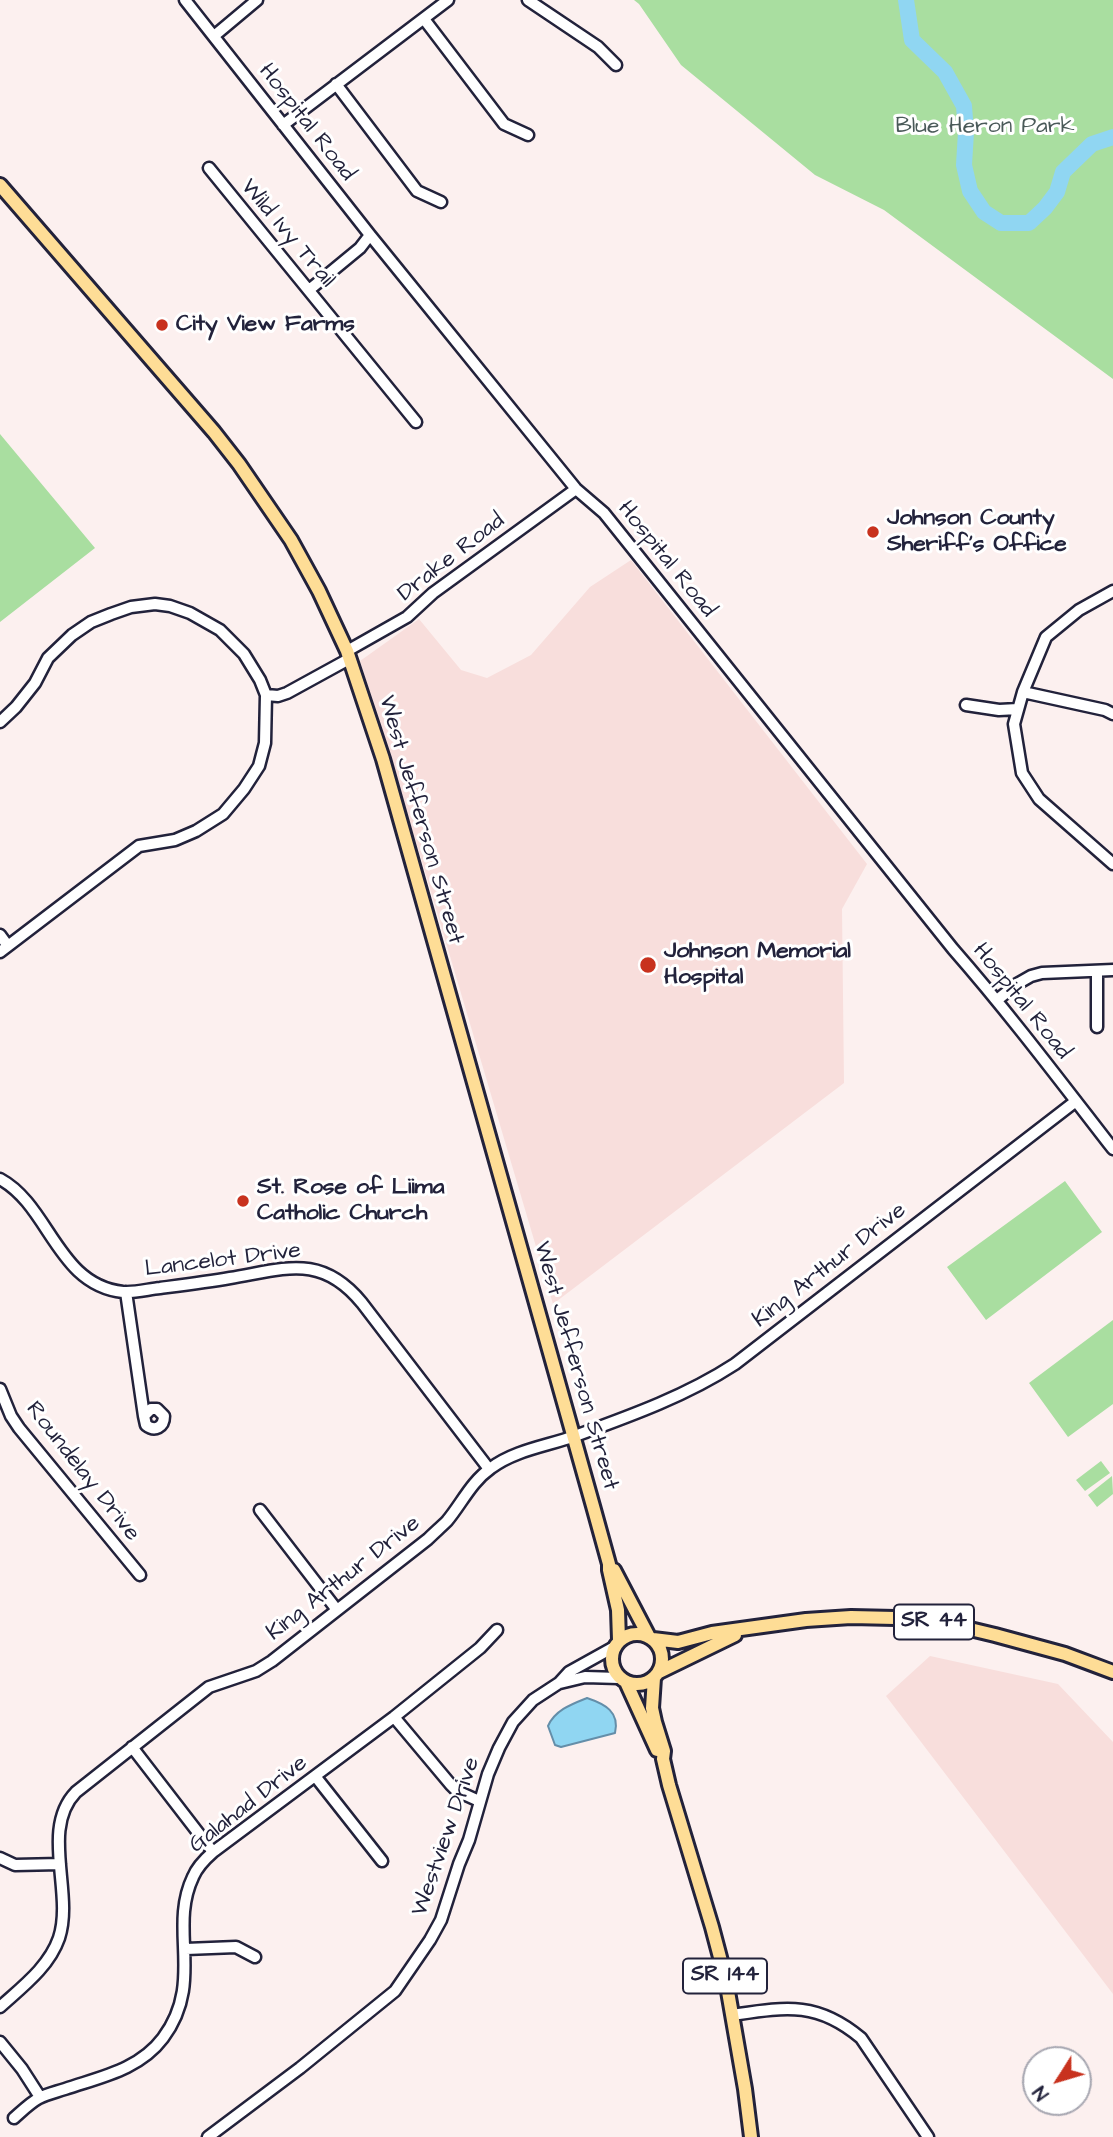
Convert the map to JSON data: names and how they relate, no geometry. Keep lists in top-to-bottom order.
{
  "streets": {
    "main road": ["West Jefferson Street", "SR 44", "SR 144"],
    "street": [
      "Hospital Road",
      "Wild Ivy Trail",
      "Drake Road",
      "Lancelot Drive",
      "King Arthur Drive",
      "Roundelay Drive",
      "Galahad Drive",
      "Westview Drive"
    ]
  },
  "crossings": [
    ["Hospital Road", "Drake Road"],
    ["Hospital Road", "King Arthur Drive"],
    ["Drake Road", "West Jefferson Street"],
    ["West Jefferson Street", "King Arthur Drive"],
    ["West Jefferson Street", "SR 44"],
    ["West Jefferson Street", "Westview Drive"],
    ["West Jefferson Street", "SR 144"],
    ["Lancelot Drive", "King Arthur Drive"],
    ["SR 44", "Westview Drive"],
    ["SR 44", "SR 144"],
    ["Westview Drive", "SR 144"]
  ],
  "parks": ["Blue Heron Park"],
  "places": [
    "City View Farms",
    "Johnson County Sheriff's Office",
    "Johnson Memorial Hospital",
    "St. Rose of Liima Catholic Church"
  ],
  "north": "bottom left"
}
